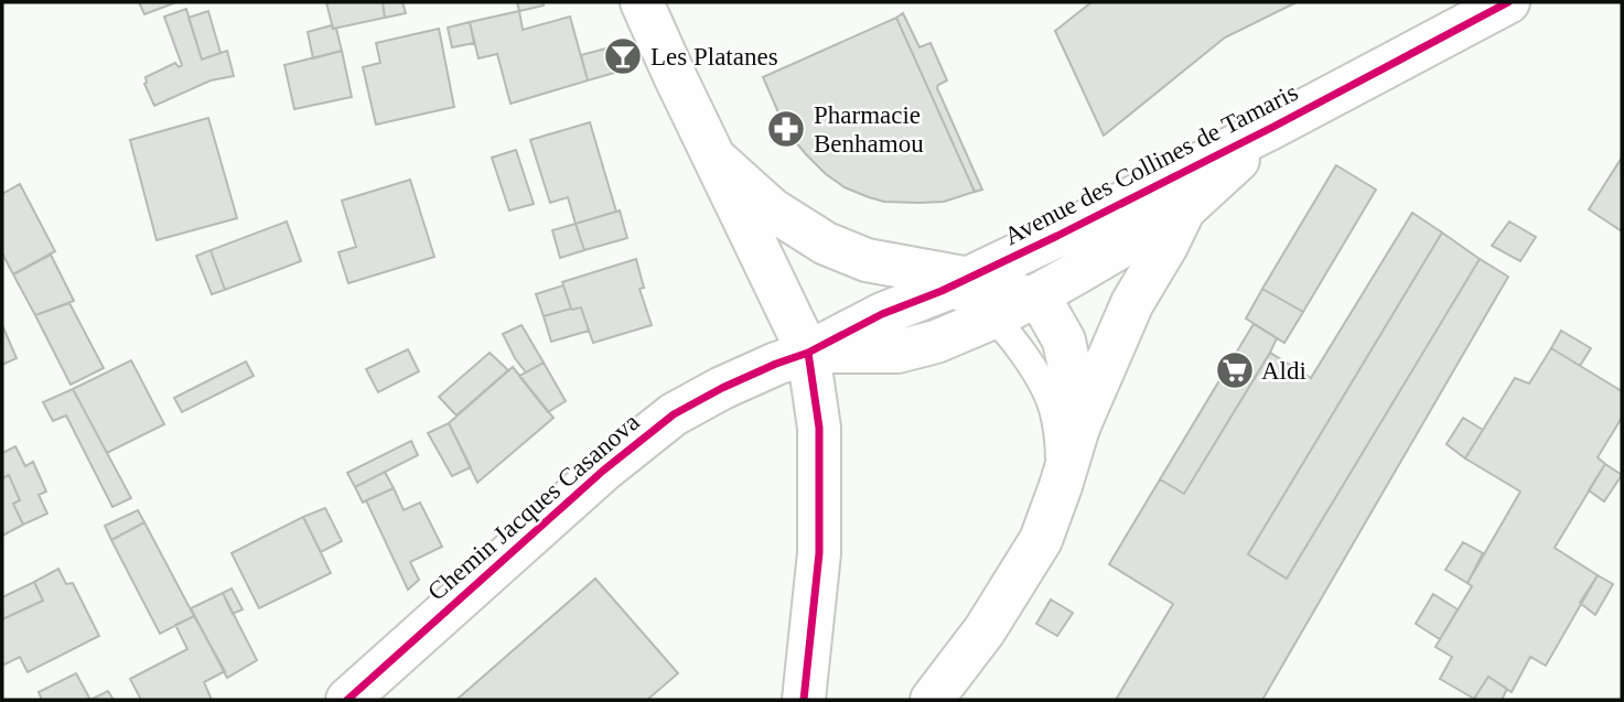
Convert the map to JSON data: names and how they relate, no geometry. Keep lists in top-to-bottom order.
{
  "streets": {
    "street": ["Avenue des Collines de Tamaris", "Chemin Jacques Casanova"]
  },
  "crossings": [
    ["Avenue des Collines de Tamaris", "Chemin Jacques Casanova"]
  ],
  "places": {
    "bar": ["Les Platanes"],
    "pharmacy": ["Pharmacie Benhamou"],
    "supermarket": ["Aldi"]
  }
}
